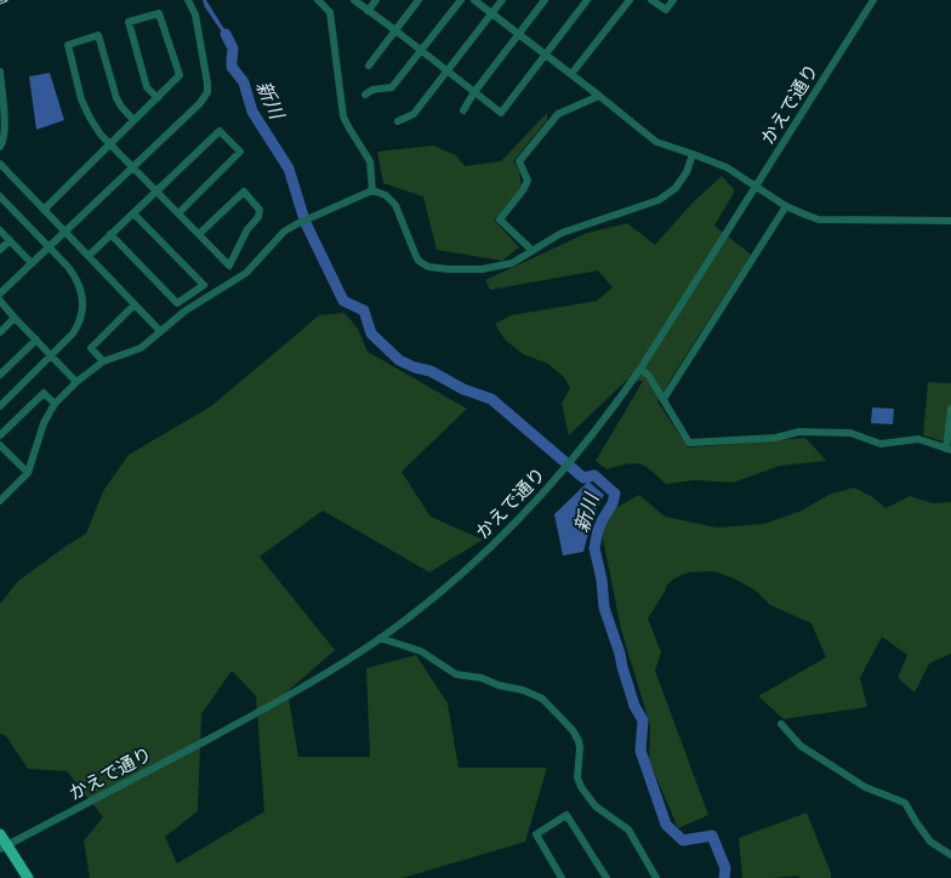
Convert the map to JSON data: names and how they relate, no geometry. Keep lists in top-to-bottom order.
{
  "streets": {
    "street": ["かえで通り"]
  },
  "water": ["新川"]
}
